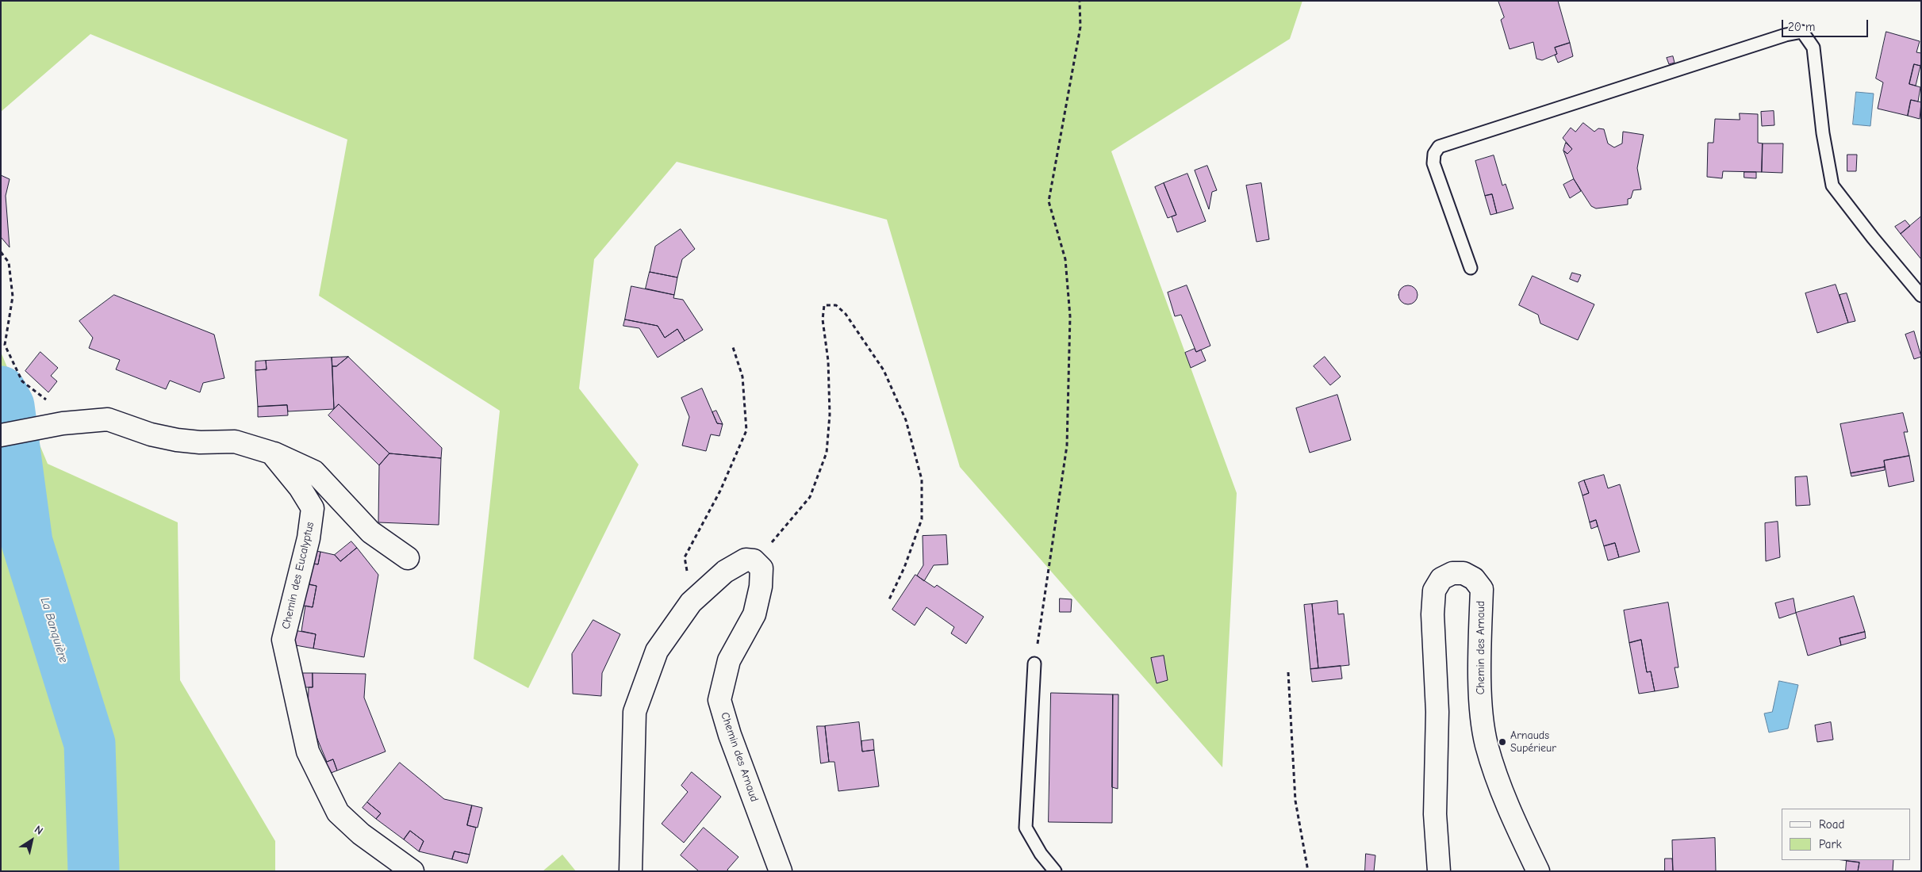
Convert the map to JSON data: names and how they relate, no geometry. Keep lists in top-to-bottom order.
{
  "streets": {
    "street": ["Chemin des Eucalyptus", "Chemin des Arnaud"]
  },
  "water": ["La Banquière"],
  "places": ["Arnauds Supérieur"],
  "legend": ["Road", "Park"],
  "scale_bar": "20 m",
  "north": "top right"
}
